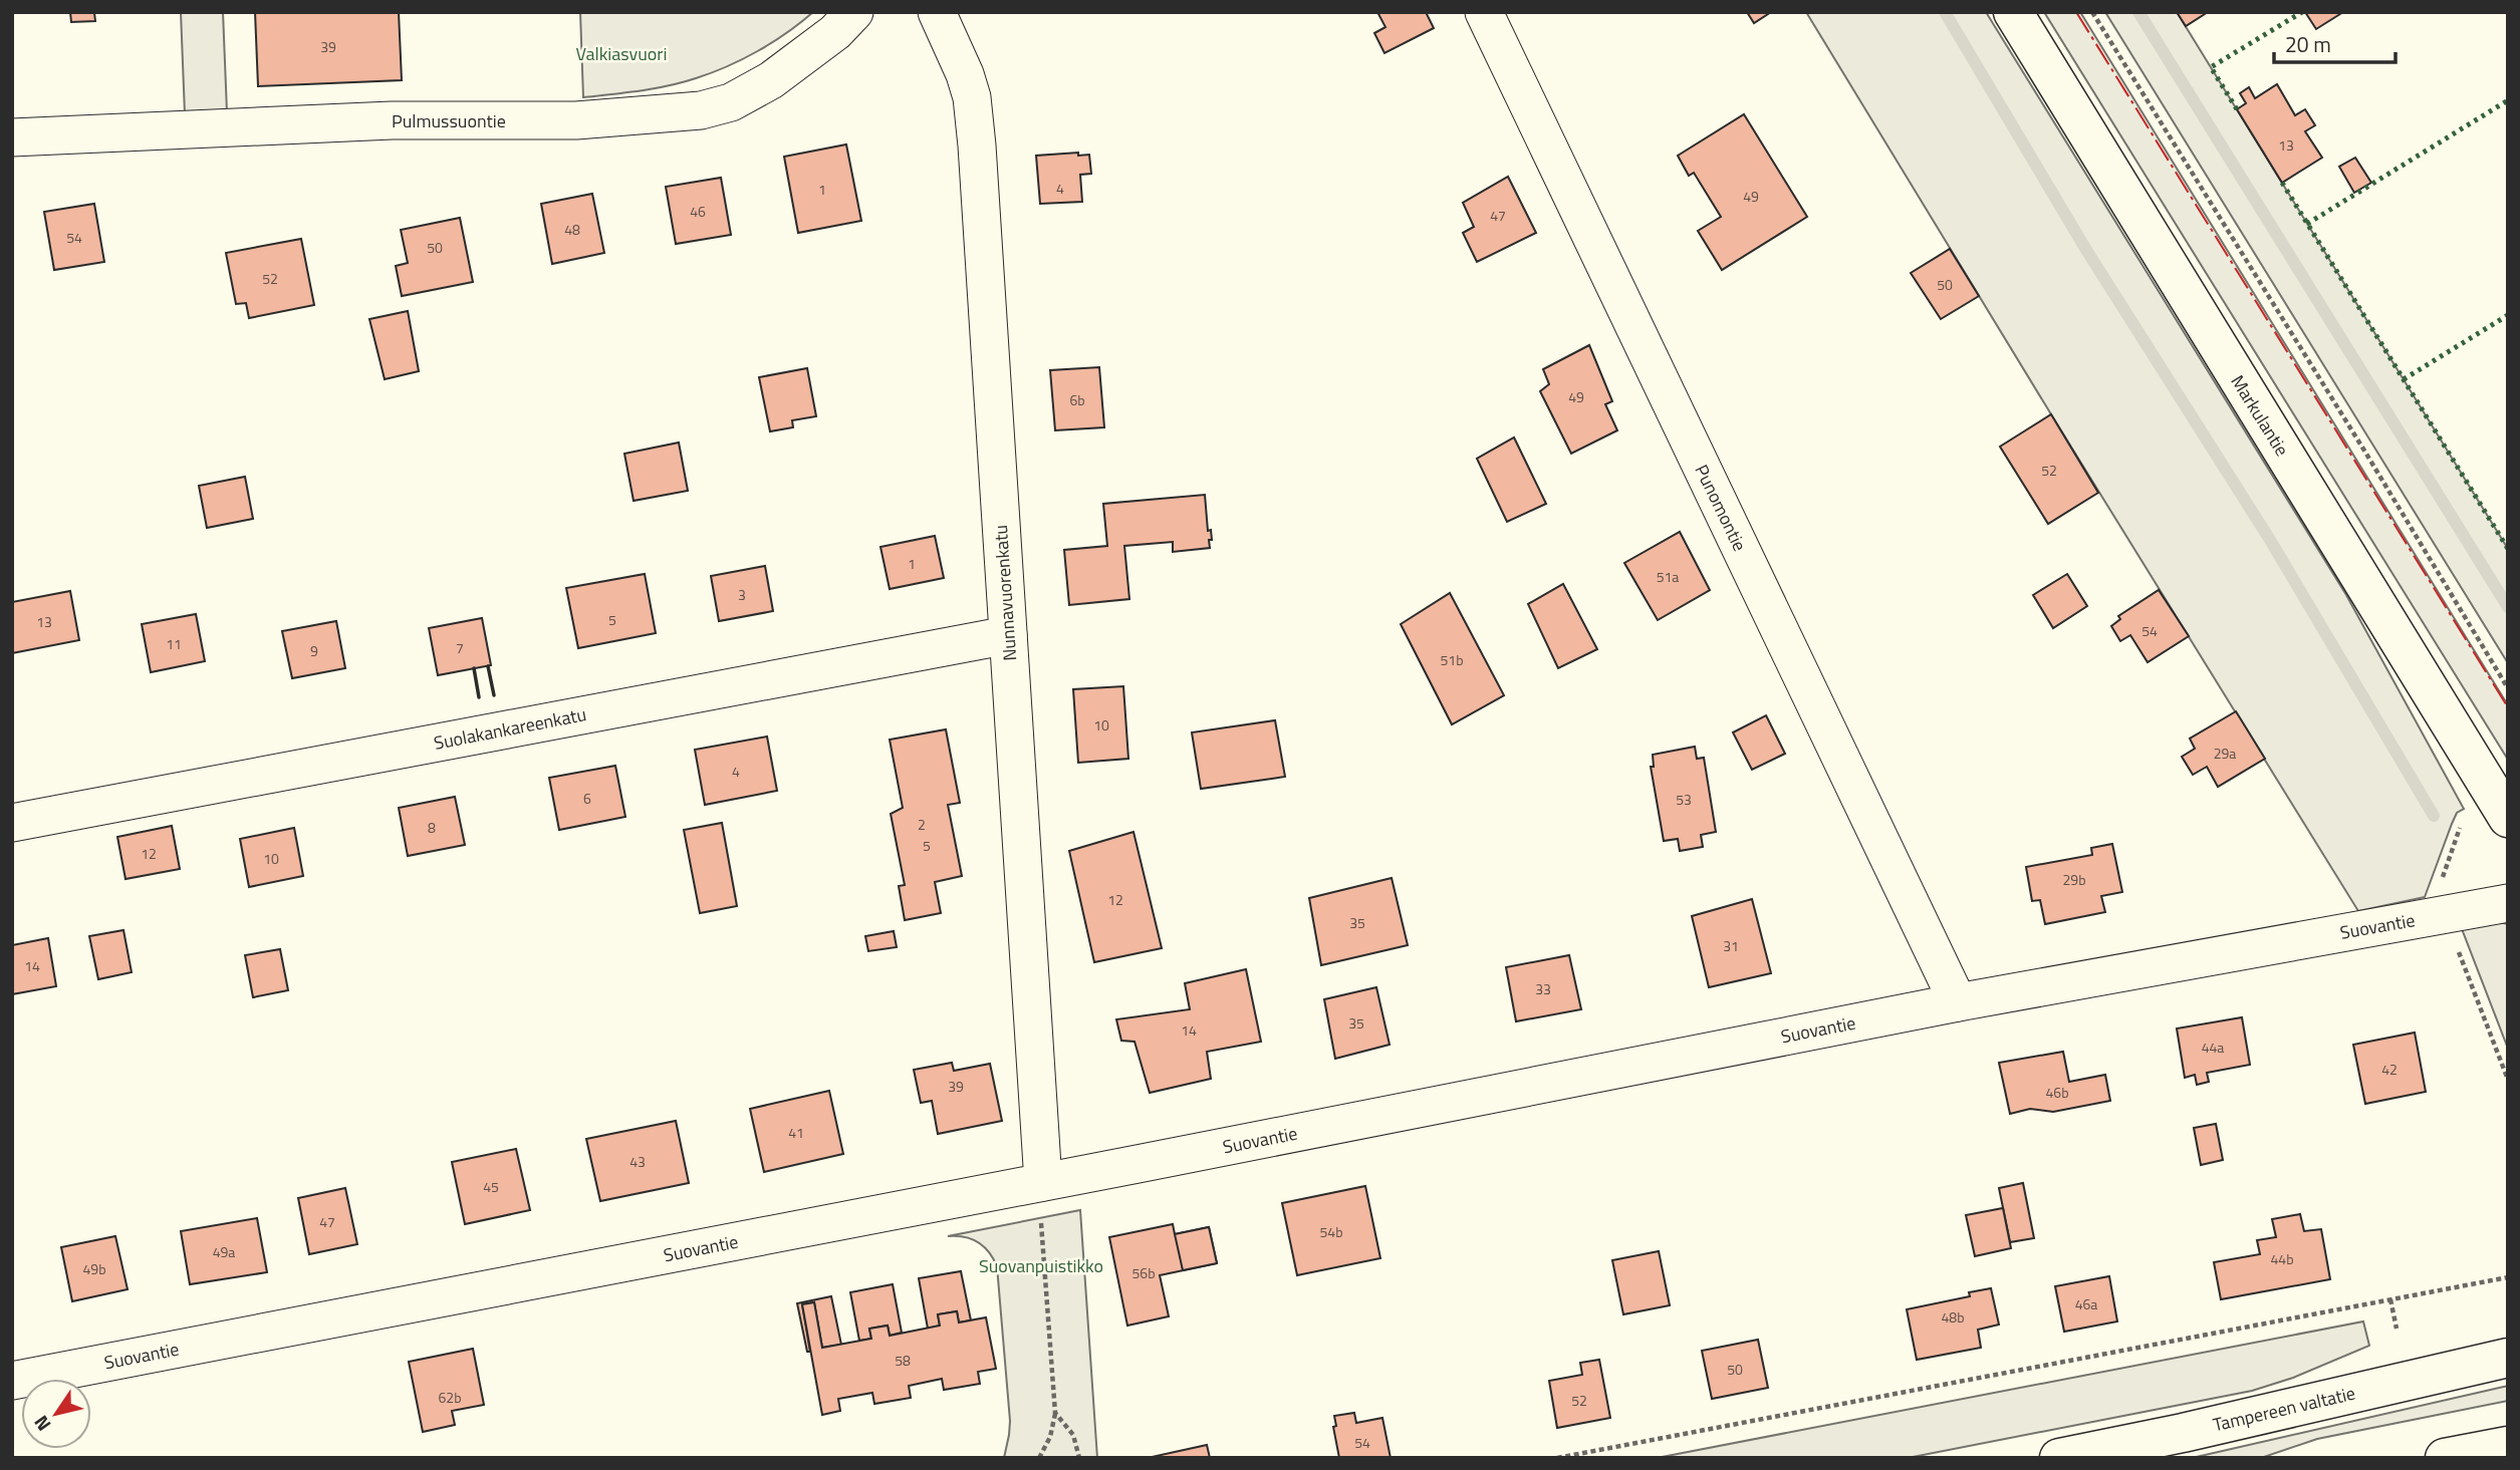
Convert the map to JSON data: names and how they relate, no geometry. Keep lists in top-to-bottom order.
{
  "streets": {
    "main road": ["Markulantie", "Tampereen valtatie"],
    "street": [
      "Pulmussuontie",
      "Punomontie",
      "Nunnavuorenkatu",
      "Suolakankareenkatu",
      "Suovantie"
    ]
  },
  "crossings": [
    ["Punomontie", "Suovantie"],
    ["Nunnavuorenkatu", "Suolakankareenkatu"],
    ["Nunnavuorenkatu", "Suovantie"]
  ],
  "parks": ["Valkiasvuori", "Suovanpuistikko"],
  "house_numbers": [
    "39",
    "13",
    "4",
    "1",
    "49",
    "46",
    "47",
    "48",
    "54",
    "50",
    "52",
    "50",
    "49",
    "6b",
    "52",
    "1",
    "51a",
    "3",
    "5",
    "13",
    "54",
    "11",
    "7",
    "9",
    "51b",
    "10",
    "29a",
    "4",
    "6",
    "53",
    "2",
    "8",
    "5",
    "12",
    "10",
    "29b",
    "12",
    "35",
    "31",
    "14",
    "33",
    "35",
    "14",
    "44a",
    "42",
    "39",
    "46b",
    "41",
    "43",
    "45",
    "47",
    "54b",
    "49a",
    "44b",
    "49b",
    "56b",
    "46a",
    "48b",
    "58",
    "50",
    "62b",
    "52",
    "54"
  ],
  "scale_bar": "20 m",
  "north": "bottom left"
}
